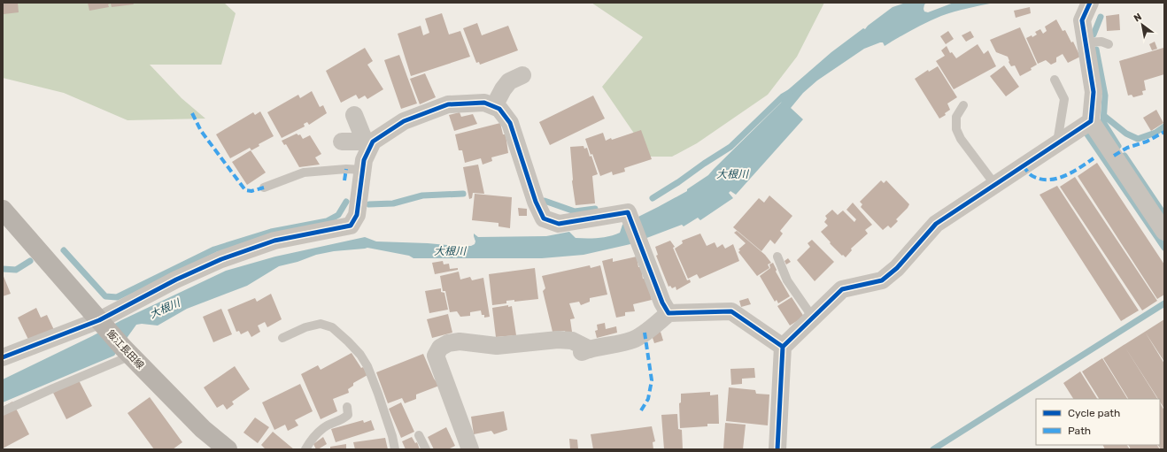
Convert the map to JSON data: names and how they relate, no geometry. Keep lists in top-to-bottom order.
{
  "streets": {
    "main road": ["飯江長田線"]
  },
  "water": ["大根川"],
  "legend": ["Cycle path", "Path"],
  "north": "top left"
}
